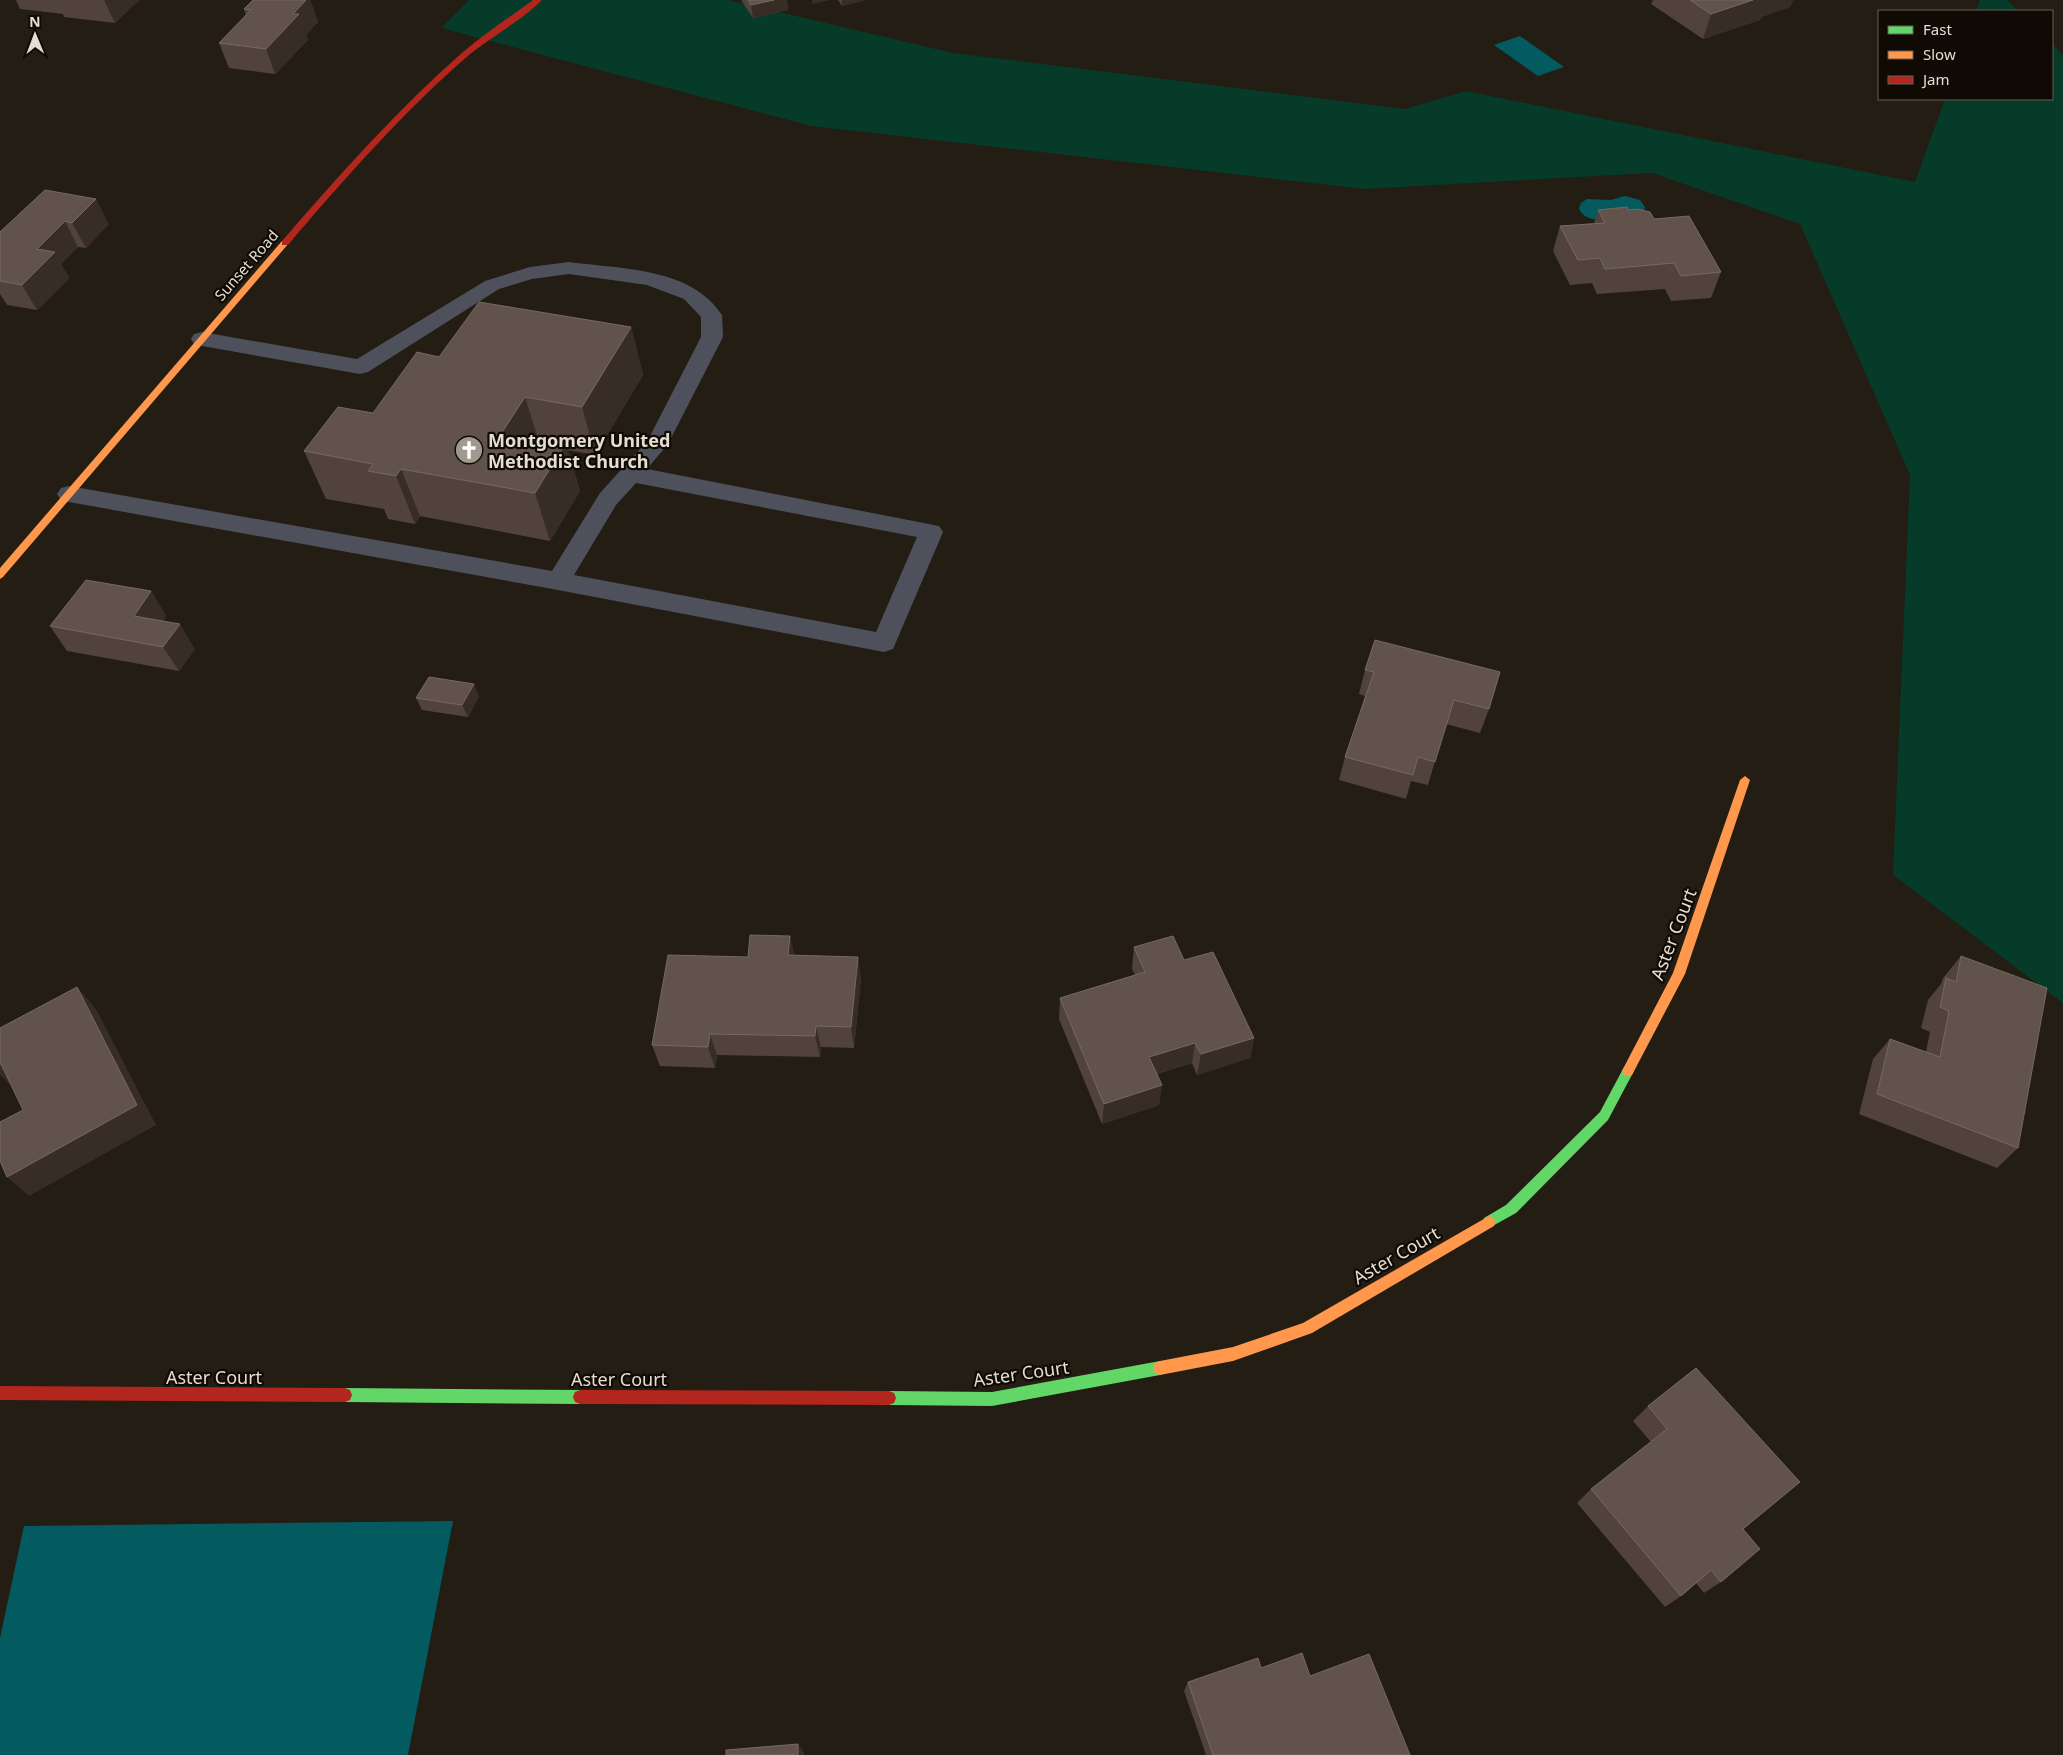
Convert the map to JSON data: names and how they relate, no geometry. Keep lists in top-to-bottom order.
{
  "streets": {
    "street": ["Sunset Road", "Aster Court"]
  },
  "places": {
    "church": ["Montgomery United Methodist Church"]
  },
  "legend": ["Fast", "Slow", "Jam"],
  "north": "top"
}
